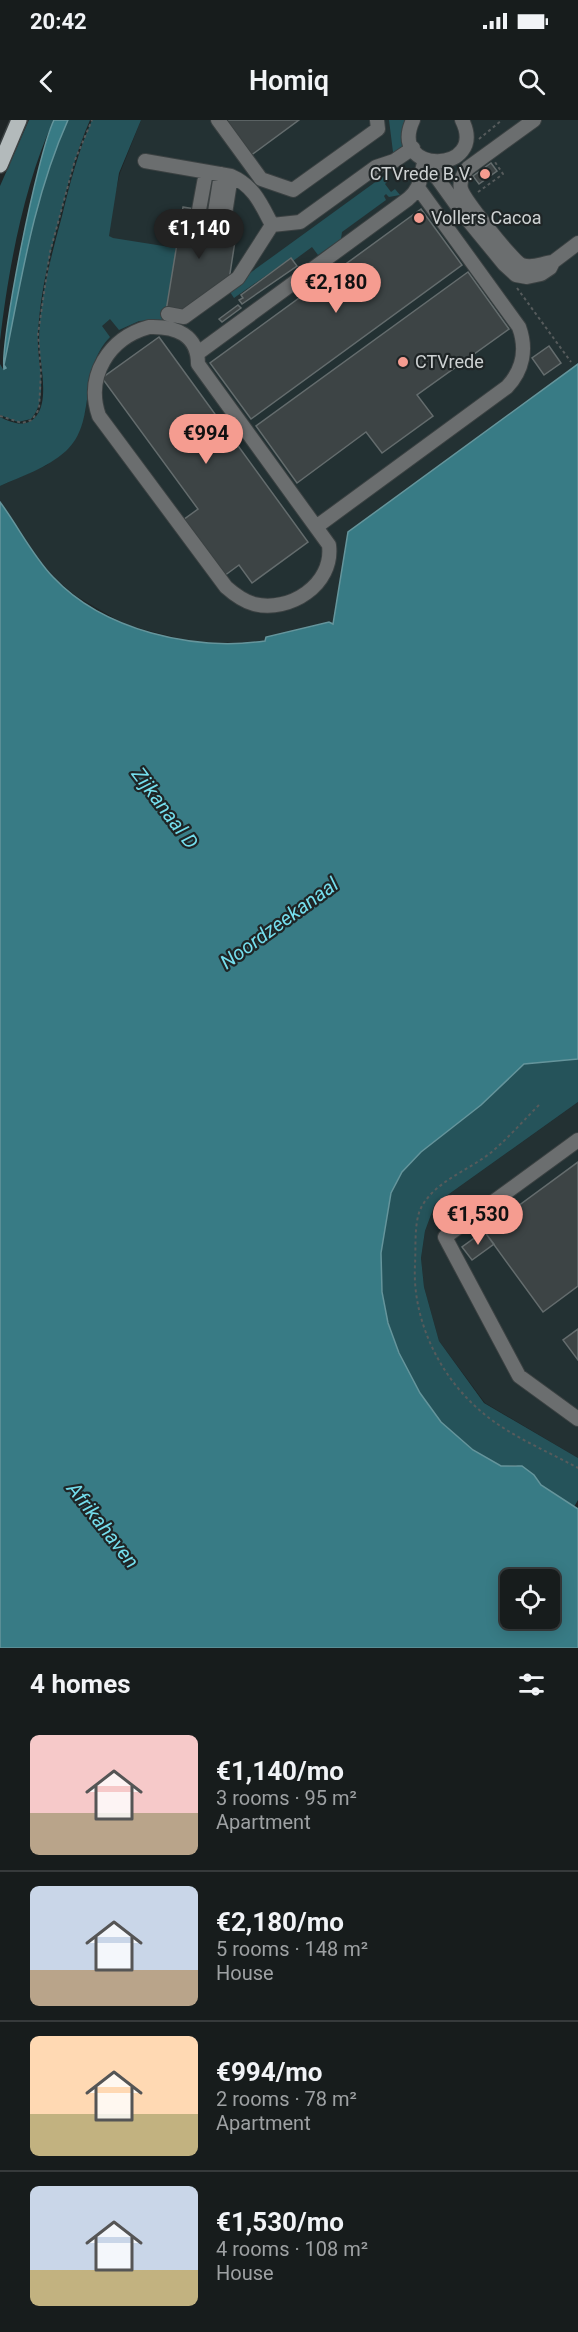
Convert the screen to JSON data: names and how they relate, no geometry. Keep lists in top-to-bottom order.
{
  "water": ["Zijkanaal D", "Noordzeekanaal", "Afrikahaven"],
  "places": ["CTVrede B.V.", "Vollers Cacoa", "CTVrede"],
  "page": {
    "status": "20:42",
    "header": "Homiq",
    "price": [
      "€1,140",
      "€2,180",
      "€994",
      "€1,530"
    ],
    "heading": "4 homes",
    "list": [
      {
        "name": "€1,140/mo",
        "note": "3 rooms · 95 m² · Apartment"
      },
      {
        "name": "€2,180/mo",
        "note": "5 rooms · 148 m² · House"
      },
      {
        "name": "€994/mo",
        "note": "2 rooms · 78 m² · Apartment"
      },
      {
        "name": "€1,530/mo",
        "note": "4 rooms · 108 m² · House"
      }
    ]
  }
}
